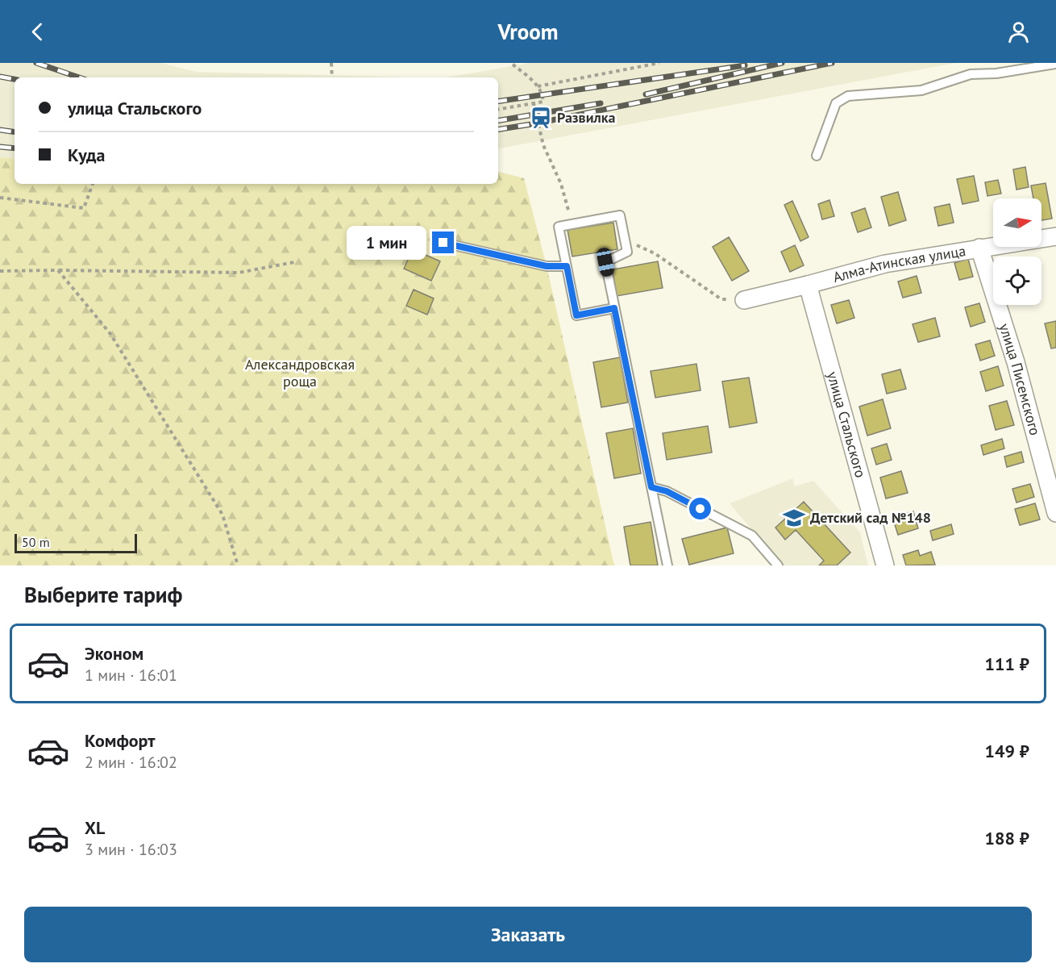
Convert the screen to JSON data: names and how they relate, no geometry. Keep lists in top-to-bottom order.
{
  "streets": {
    "street": ["Алма-Атинская улица", "улица Писемского", "улица Стальского"]
  },
  "crossings": [
    ["Алма-Атинская улица", "улица Писемского"],
    ["Алма-Атинская улица", "улица Стальского"]
  ],
  "parks": ["Александровская роща"],
  "places": {
    "station": ["Развилка"],
    "school or university": ["Детский сад №148"]
  },
  "scale_bar": "50 m",
  "north": "right",
  "page": {
    "header": "Vroom",
    "banner": ["улица Стальского", "Куда"],
    "bubble": "1 мин",
    "scale": "50 m",
    "heading": "Выберите тариф",
    "list": [
      {
        "name": "Эконом",
        "note": "1 мин · 16:01",
        "value": "111 ₽"
      },
      {
        "name": "Комфорт",
        "note": "2 мин · 16:02",
        "value": "149 ₽"
      },
      {
        "name": "XL",
        "note": "3 мин · 16:03",
        "value": "188 ₽"
      }
    ],
    "buttons": "Заказать"
  }
}
